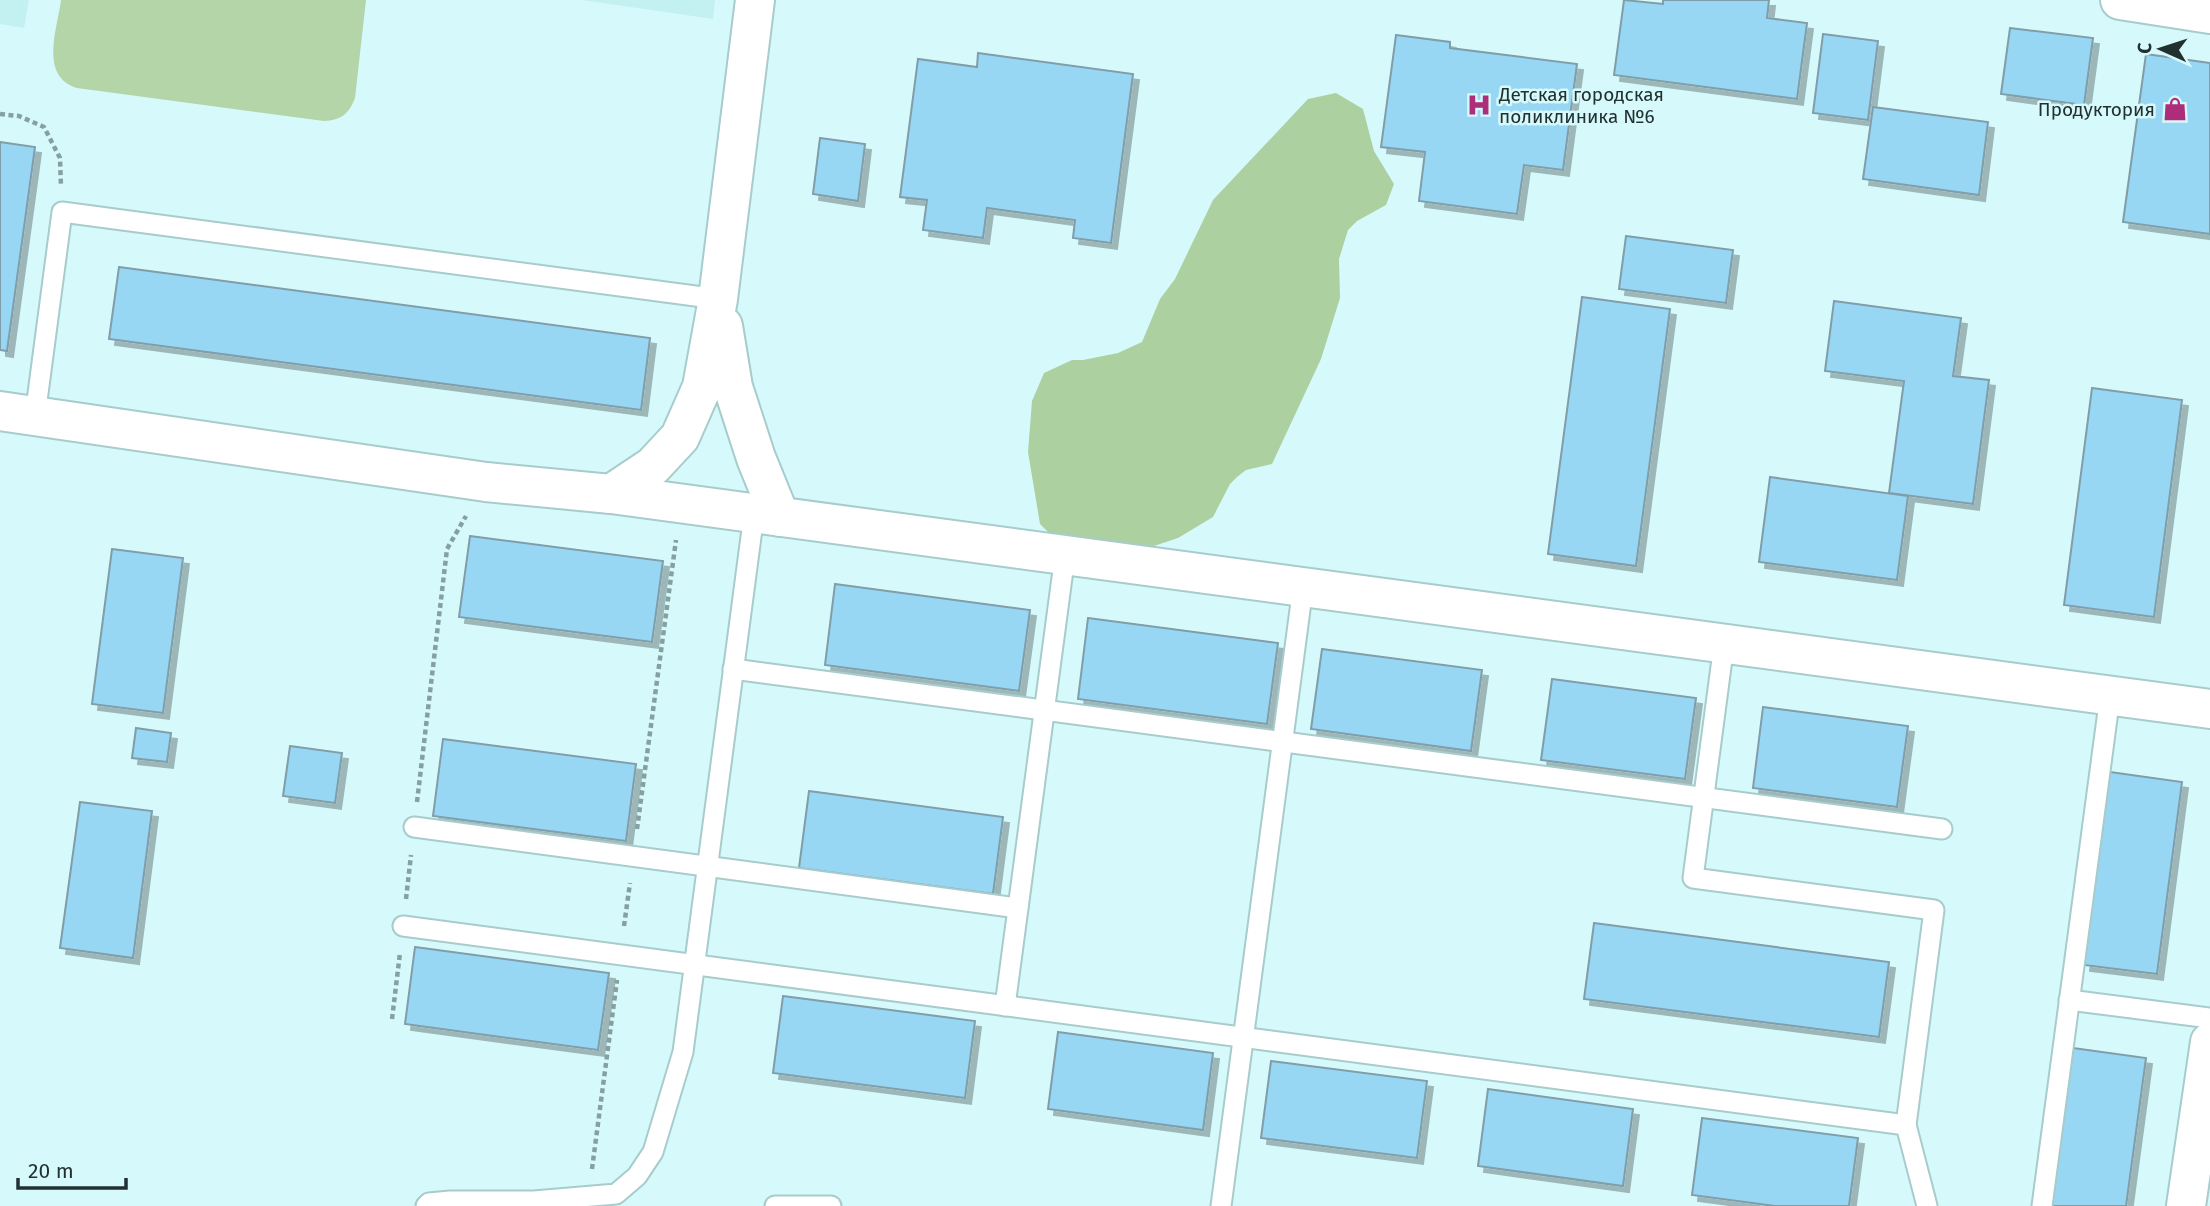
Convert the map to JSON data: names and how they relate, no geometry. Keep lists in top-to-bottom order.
{
  "places": {
    "hospital": ["Детская городская поликлиника №6"],
    "shop": ["Продуктория"]
  },
  "scale_bar": "20 m",
  "north": "left"
}
